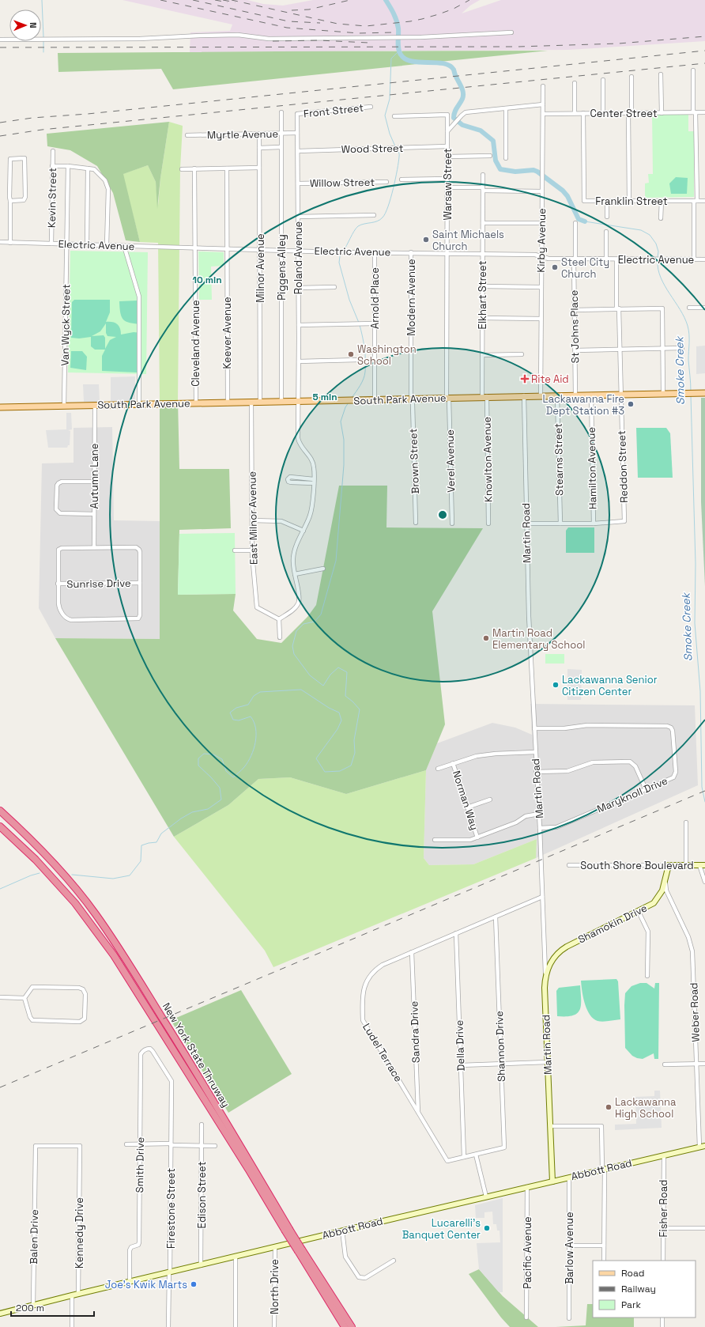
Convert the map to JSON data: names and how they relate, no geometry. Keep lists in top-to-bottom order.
{
  "streets": {
    "highway": ["New York State Thruway"],
    "main road": ["South Park Avenue"],
    "street": [
      "Front Street",
      "Center Street",
      "Myrtle Avenue",
      "Wood Street",
      "Willow Street",
      "Warsaw Street",
      "Kevin Street",
      "Franklin Street",
      "Kirby Avenue",
      "Electric Avenue",
      "Roland Avenue",
      "Piggens Alley",
      "Milnor Avenue",
      "Elkhart Street",
      "Modern Avenue",
      "Arnold Place",
      "Van Wyck Street",
      "St Johns Place",
      "Keever Avenue",
      "Cleveland Avenue",
      "Knowlton Avenue",
      "Stearns Street",
      "Brown Street",
      "Verel Avenue",
      "Reddon Street",
      "Hamilton Avenue",
      "Autumn Lane",
      "East Milnor Avenue",
      "Martin Road",
      "Sunrise Drive",
      "Maryknoll Drive",
      "Norman Way",
      "South Shore Boulevard",
      "Shamokin Drive",
      "Weber Road",
      "Sandra Drive",
      "Della Drive",
      "Shannon Drive",
      "Ludel Terrace",
      "Smith Drive",
      "Abbott Road",
      "Edison Street",
      "Firestone Street",
      "Fisher Road",
      "Kennedy Drive",
      "Balen Drive",
      "Barlow Avenue",
      "Pacific Avenue",
      "North Drive"
    ]
  },
  "crossings": [
    ["Front Street", "Roland Avenue"],
    ["Center Street", "Franklin Street"],
    ["Center Street", "Kirby Avenue"],
    ["Myrtle Avenue", "Roland Avenue"],
    ["Myrtle Avenue", "Piggens Alley"],
    ["Myrtle Avenue", "Milnor Avenue"],
    ["Wood Street", "Warsaw Street"],
    ["Wood Street", "Roland Avenue"],
    ["Willow Street", "Roland Avenue"],
    ["Warsaw Street", "Electric Avenue"],
    ["Warsaw Street", "South Park Avenue"],
    ["Warsaw Street", "Verel Avenue"],
    ["Kevin Street", "Electric Avenue"],
    ["Kirby Avenue", "Electric Avenue"],
    ["Kirby Avenue", "South Park Avenue"],
    ["Electric Avenue", "Roland Avenue"],
    ["Electric Avenue", "Piggens Alley"],
    ["Electric Avenue", "Milnor Avenue"],
    ["Electric Avenue", "Elkhart Street"],
    ["Electric Avenue", "Modern Avenue"],
    ["Electric Avenue", "Arnold Place"],
    ["Electric Avenue", "Van Wyck Street"],
    ["Electric Avenue", "St Johns Place"],
    ["Electric Avenue", "Keever Avenue"],
    ["Electric Avenue", "Cleveland Avenue"],
    ["Electric Avenue", "Reddon Street"],
    ["Roland Avenue", "South Park Avenue"],
    ["Roland Avenue", "East Milnor Avenue"],
    ["Piggens Alley", "South Park Avenue"],
    ["Milnor Avenue", "South Park Avenue"],
    ["Elkhart Street", "South Park Avenue"],
    ["Elkhart Street", "Knowlton Avenue"],
    ["Modern Avenue", "South Park Avenue"],
    ["Modern Avenue", "Brown Street"],
    ["Arnold Place", "South Park Avenue"],
    ["Van Wyck Street", "South Park Avenue"],
    ["St Johns Place", "South Park Avenue"],
    ["Keever Avenue", "South Park Avenue"],
    ["Cleveland Avenue", "South Park Avenue"],
    ["South Park Avenue", "Knowlton Avenue"],
    ["South Park Avenue", "Stearns Street"],
    ["South Park Avenue", "Brown Street"],
    ["South Park Avenue", "Verel Avenue"],
    ["South Park Avenue", "Reddon Street"],
    ["South Park Avenue", "Hamilton Avenue"],
    ["South Park Avenue", "Autumn Lane"],
    ["South Park Avenue", "East Milnor Avenue"],
    ["South Park Avenue", "Martin Road"],
    ["Reddon Street", "Hamilton Avenue"],
    ["Martin Road", "Maryknoll Drive"],
    ["Martin Road", "Shamokin Drive"],
    ["Martin Road", "Ludel Terrace"],
    ["Martin Road", "Abbott Road"],
    ["South Shore Boulevard", "Shamokin Drive"],
    ["Shamokin Drive", "Weber Road"],
    ["Weber Road", "Abbott Road"],
    ["Sandra Drive", "Ludel Terrace"],
    ["Della Drive", "Ludel Terrace"],
    ["Shannon Drive", "Ludel Terrace"],
    ["Smith Drive", "Abbott Road"],
    ["Smith Drive", "Firestone Street"],
    ["Abbott Road", "Edison Street"],
    ["Abbott Road", "Firestone Street"],
    ["Abbott Road", "Fisher Road"],
    ["Abbott Road", "Kennedy Drive"],
    ["Abbott Road", "Balen Drive"],
    ["Abbott Road", "Barlow Avenue"],
    ["Abbott Road", "Pacific Avenue"],
    ["Abbott Road", "North Drive"],
    ["Kennedy Drive", "Balen Drive"]
  ],
  "water": ["Smoke Creek"],
  "places": {
    "other": [
      "Saint Michaels Church",
      "Steel City Church",
      "Washington School",
      "Lackawanna Fire Dept Station #3",
      "Martin Road Elementary School",
      "Lackawanna Senior Citizen Center",
      "Lackawanna High School",
      "Lucarelli's Banquet Center",
      "Joe's Kwik Marts"
    ],
    "health": ["Rite Aid"]
  },
  "legend": ["Road", "Railway", "Park"],
  "scale_bar": "200 m",
  "north": "right",
  "rings": ["10 min", "5 min"]
}
